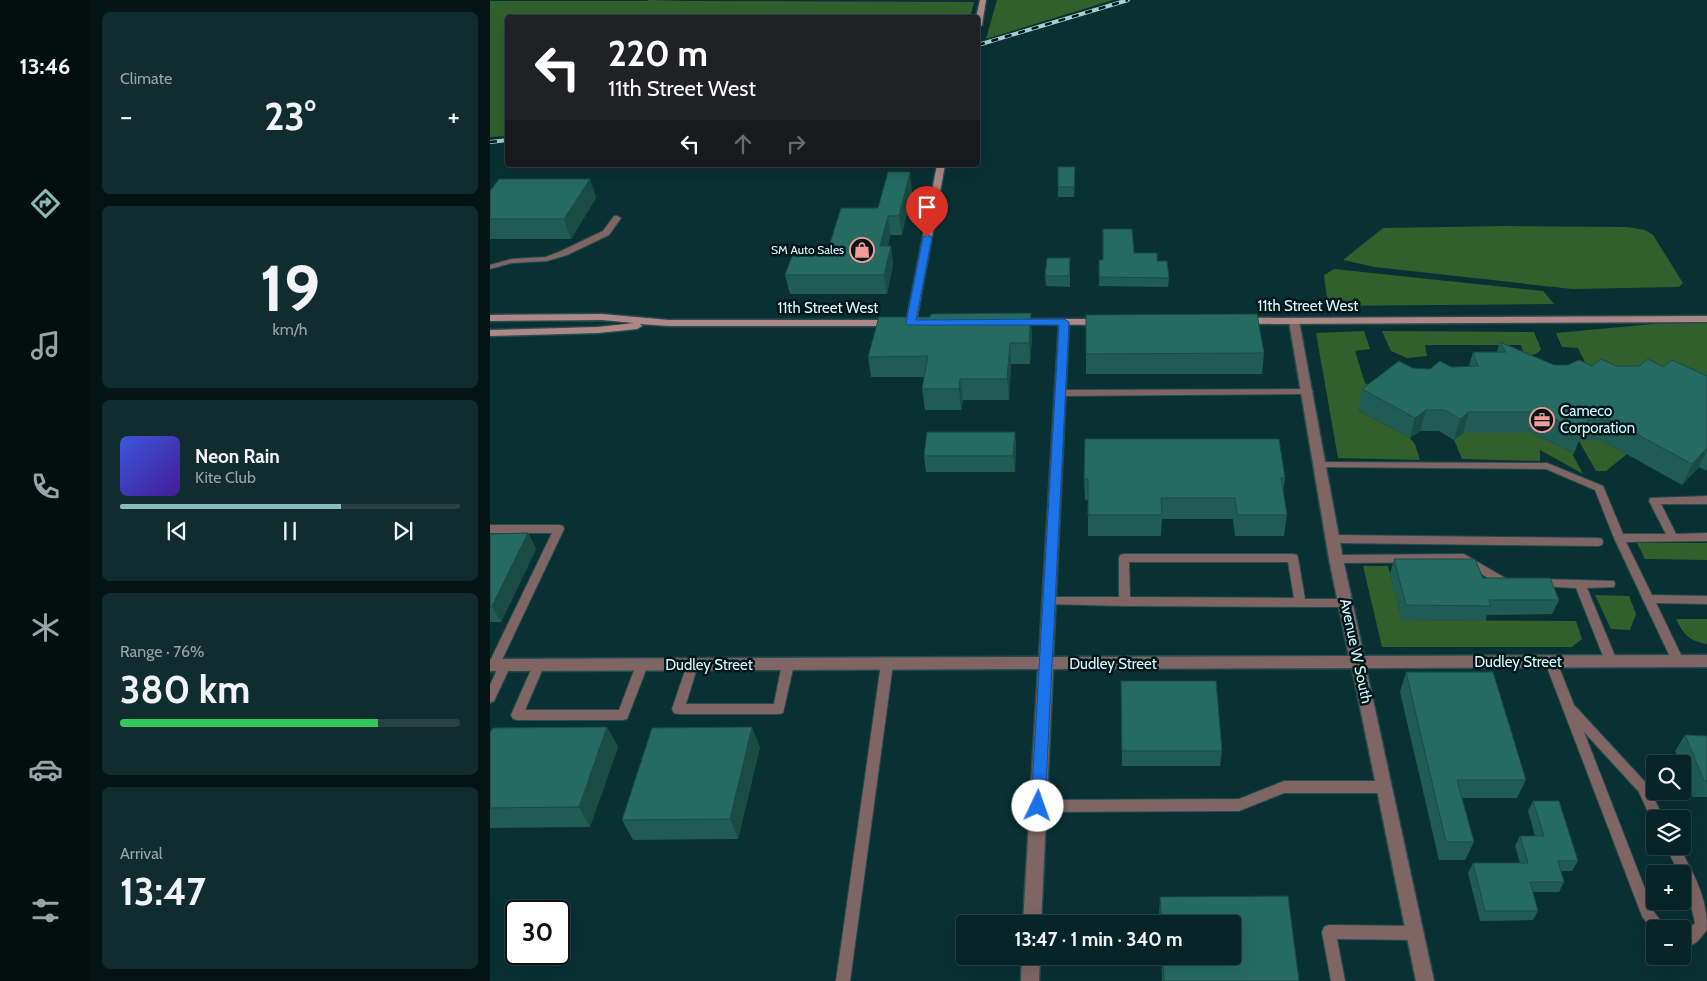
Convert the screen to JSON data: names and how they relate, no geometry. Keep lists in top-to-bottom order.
{
  "streets": {
    "main road": ["11th Street West"],
    "street": ["Avenue W South", "Dudley Street"]
  },
  "crossings": [
    ["11th Street West", "Avenue W South"],
    ["Avenue W South", "Dudley Street"]
  ],
  "places": {
    "shop": ["SM Auto Sales"],
    "office": ["Cameco Corporation"]
  },
  "page": {
    "tabs": "13:46",
    "tile": [
      "Climate",
      ["19", "km/h"],
      ["Range · 76%", "380 km"],
      ["Arrival", "13:47"]
    ],
    "turn": ["220 m", "11th Street West"],
    "heat": ["−", "23°", "+"],
    "song": ["Neon Rain", "Kite Club"],
    "map_buttons": ["+", "−"],
    "limit": "30",
    "trip": "13:47 · 1 min · 340 m"
  }
}
